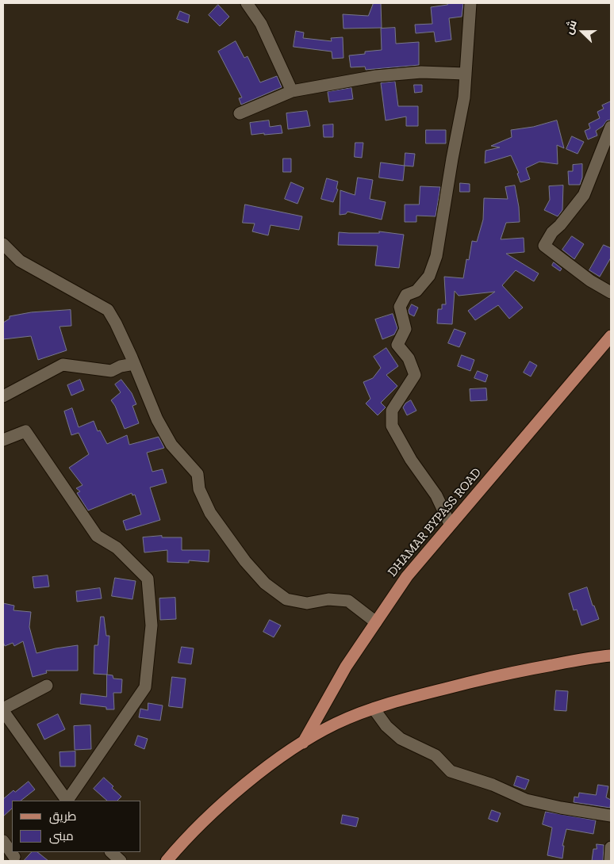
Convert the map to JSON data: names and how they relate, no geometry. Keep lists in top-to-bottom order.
{
  "streets": {
    "main road": ["DHAMAR BYPASS ROAD"]
  },
  "legend": ["طريق", "مبنى"],
  "north": "left"
}
